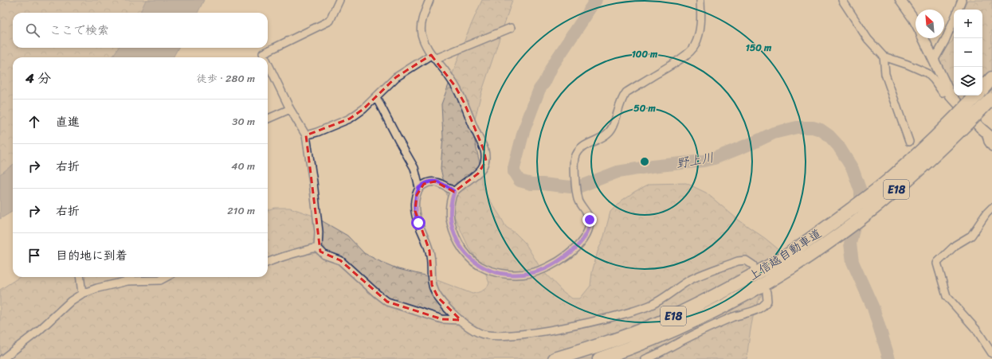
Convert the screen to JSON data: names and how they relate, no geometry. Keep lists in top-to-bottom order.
{
  "streets": {
    "highway": ["E18", "上信越自動車道"]
  },
  "water": ["野上川"],
  "north": "top left",
  "page": {
    "map_buttons": ["+", "−"],
    "search": "ここで検索",
    "heading": ["4 分", "徒歩 · 280 m"],
    "list": [
      ["直進", "30 m"],
      ["右折", "40 m"],
      ["右折", "210 m"],
      "目的地に到着"
    ]
  },
  "rings": ["150 m", "100 m", "50 m"]
}
